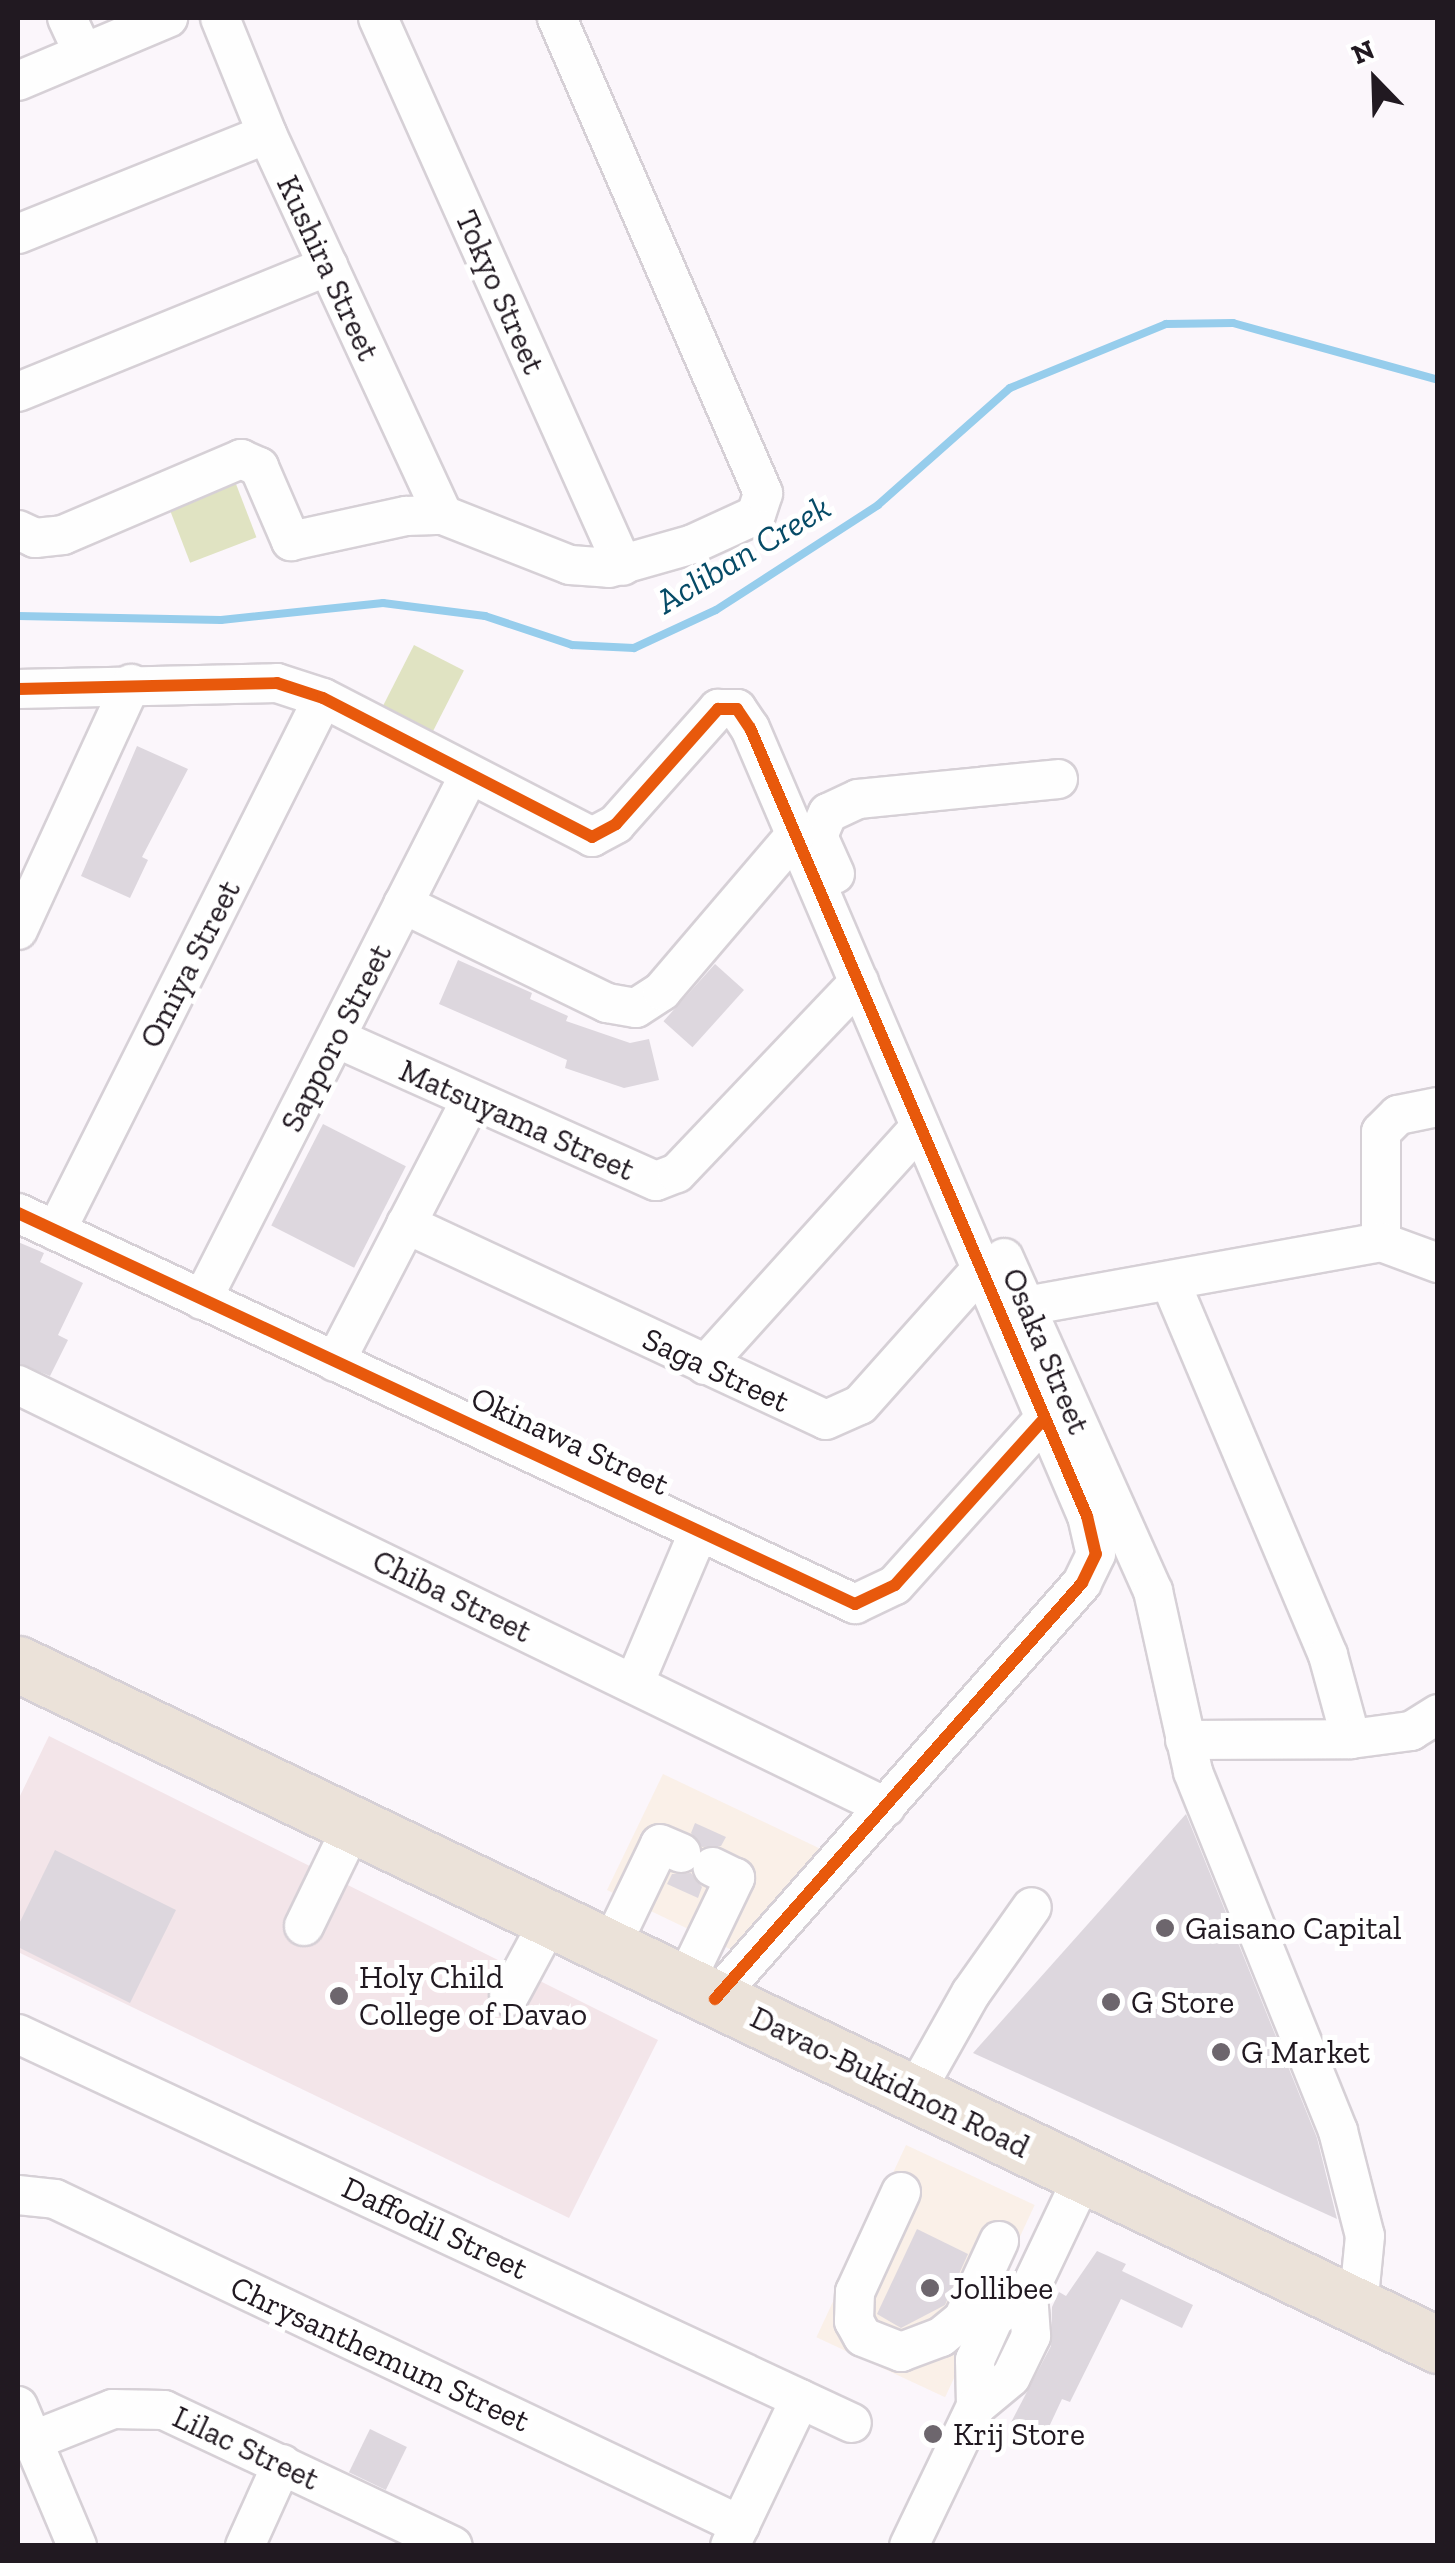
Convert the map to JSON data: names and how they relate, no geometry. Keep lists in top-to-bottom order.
{
  "streets": {
    "highway": ["Davao-Bukidnon Road"],
    "street": [
      "Kushira Street",
      "Tokyo Street",
      "Omiya Street",
      "Sapporo Street",
      "Matsuyama Street",
      "Osaka Street",
      "Saga Street",
      "Okinawa Street",
      "Chiba Street",
      "Daffodil Street",
      "Chrysanthemum Street",
      "Lilac Street"
    ]
  },
  "crossings": [
    ["Omiya Street", "Okinawa Street"],
    ["Sapporo Street", "Matsuyama Street"],
    ["Sapporo Street", "Osaka Street"],
    ["Sapporo Street", "Okinawa Street"],
    ["Matsuyama Street", "Osaka Street"],
    ["Osaka Street", "Saga Street"],
    ["Osaka Street", "Okinawa Street"],
    ["Osaka Street", "Chiba Street"],
    ["Osaka Street", "Davao-Bukidnon Road"]
  ],
  "water": ["Acliban Creek"],
  "places": [
    "Gaisano Capital",
    "Holy Child College of Davao",
    "G Store",
    "G Market",
    "Jollibee",
    "Krij Store"
  ],
  "north": "top left"
}
